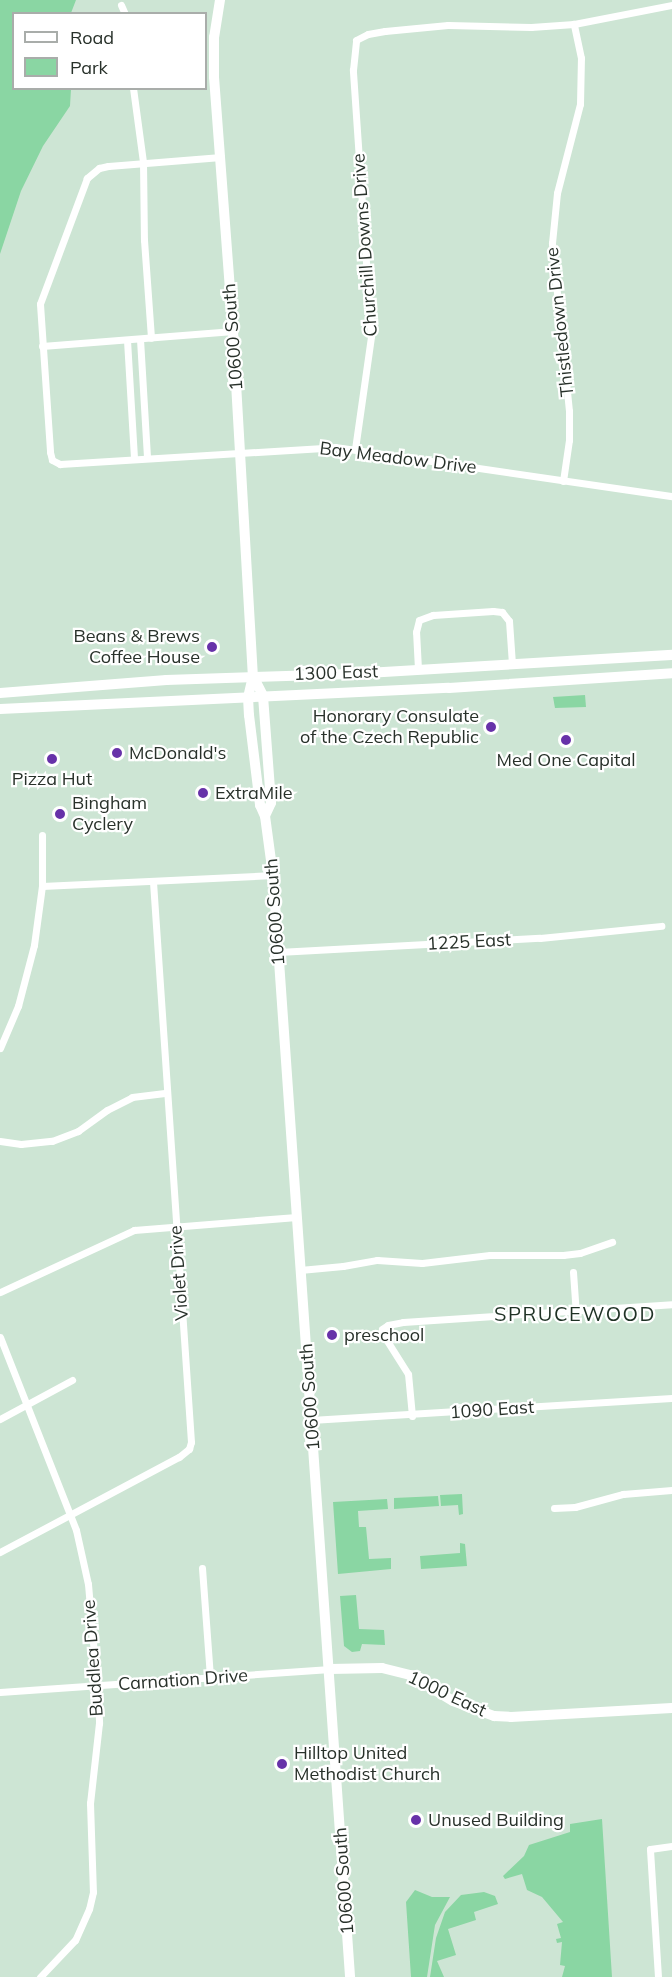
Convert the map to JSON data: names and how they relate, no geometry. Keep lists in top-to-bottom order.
{
  "streets": {
    "main road": ["10600 South", "1300 East", "1000 East"],
    "street": [
      "Churchill Downs Drive",
      "Thistledown Drive",
      "Bay Meadow Drive",
      "1225 East",
      "Violet Drive",
      "1090 East",
      "Buddlea Drive",
      "Carnation Drive"
    ]
  },
  "crossings": [
    ["Churchill Downs Drive", "Thistledown Drive"],
    ["Churchill Downs Drive", "Bay Meadow Drive"],
    ["Thistledown Drive", "Bay Meadow Drive"],
    ["10600 South", "Bay Meadow Drive"],
    ["10600 South", "1300 East"],
    ["10600 South", "1225 East"],
    ["10600 South", "1090 East"],
    ["10600 South", "Carnation Drive"],
    ["10600 South", "1000 East"],
    ["Violet Drive", "Buddlea Drive"],
    ["Buddlea Drive", "Carnation Drive"],
    ["Carnation Drive", "1000 East"]
  ],
  "districts": ["SPRUCEWOOD"],
  "places": [
    "Beans & Brews Coffee House",
    "Honorary Consulate of the Czech Republic",
    "Med One Capital",
    "McDonald's",
    "Pizza Hut",
    "ExtraMile",
    "Bingham Cyclery",
    "preschool",
    "Hilltop United Methodist Church",
    "Unused Building"
  ],
  "legend": ["Road", "Park"]
}
